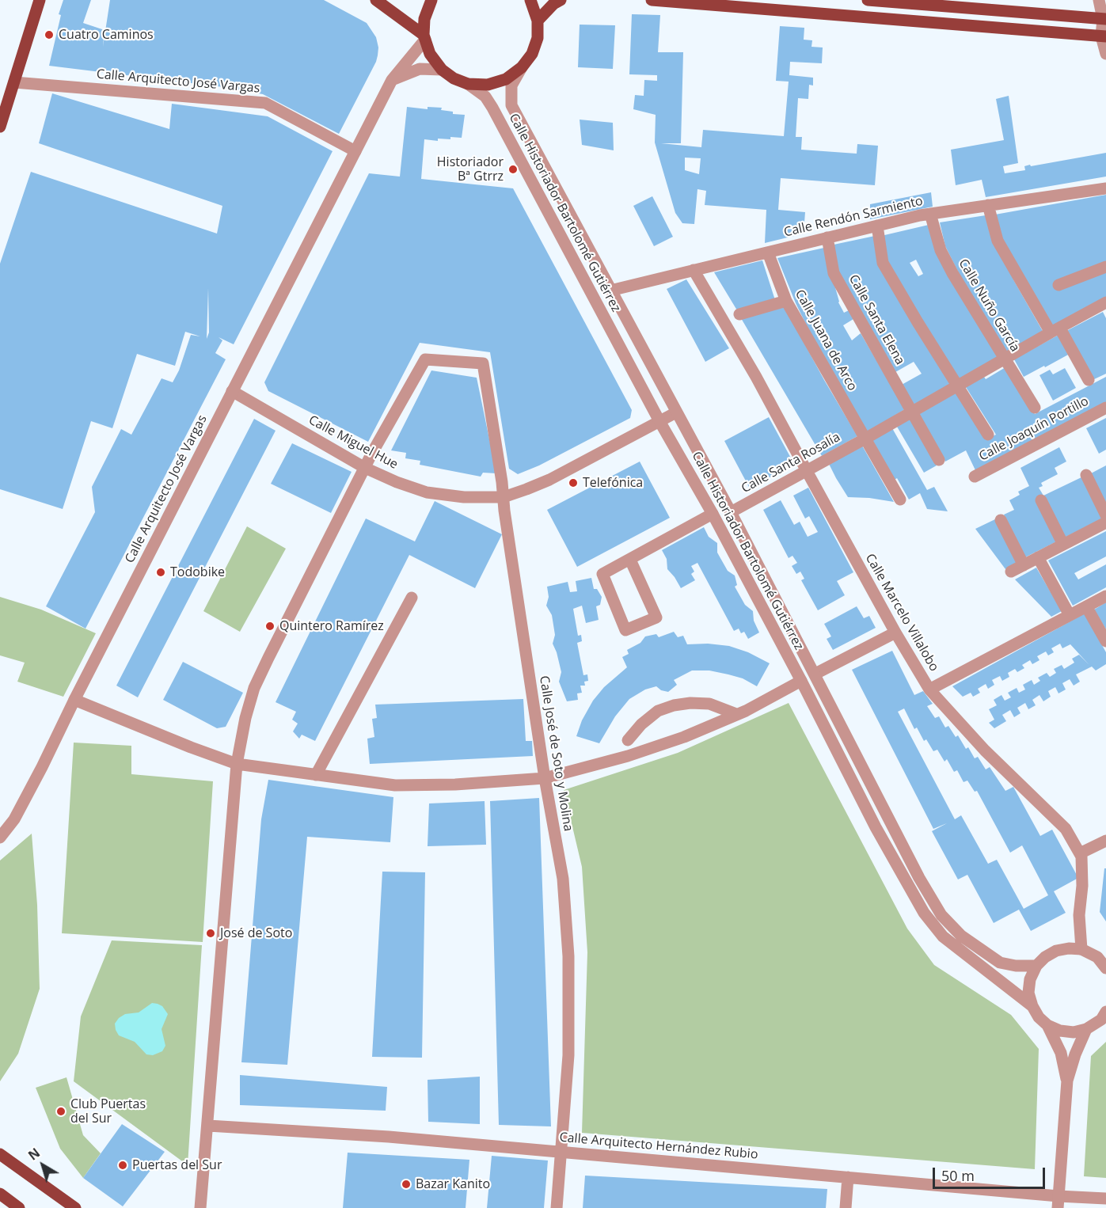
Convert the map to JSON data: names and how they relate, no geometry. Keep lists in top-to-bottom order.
{
  "streets": {
    "street": [
      "Calle Arquitecto José Vargas",
      "Calle Historiador Bartolomé Gutiérrez",
      "Calle Rendón Sarmiento",
      "Calle Nuño García",
      "Calle Santa Elena",
      "Calle Juana de Arco",
      "Calle Joaquín Portillo",
      "Calle Miguel Hue",
      "Calle Santa Rosalía",
      "Calle Marcelo Villalobo",
      "Calle José de Soto y Molina",
      "Calle Arquitecto Hernández Rubio"
    ]
  },
  "crossings": [
    ["Calle Arquitecto José Vargas", "Calle Miguel Hue"],
    ["Calle Historiador Bartolomé Gutiérrez", "Calle Rendón Sarmiento"],
    ["Calle Historiador Bartolomé Gutiérrez", "Calle Miguel Hue"],
    ["Calle Historiador Bartolomé Gutiérrez", "Calle Santa Rosalía"],
    ["Calle Rendón Sarmiento", "Calle Nuño García"],
    ["Calle Rendón Sarmiento", "Calle Santa Elena"],
    ["Calle Rendón Sarmiento", "Calle Juana de Arco"],
    ["Calle Rendón Sarmiento", "Calle Marcelo Villalobo"],
    ["Calle Nuño García", "Calle Santa Rosalía"],
    ["Calle Santa Elena", "Calle Santa Rosalía"],
    ["Calle Juana de Arco", "Calle Santa Rosalía"],
    ["Calle Miguel Hue", "Calle José de Soto y Molina"],
    ["Calle Santa Rosalía", "Calle Marcelo Villalobo"],
    ["Calle José de Soto y Molina", "Calle Arquitecto Hernández Rubio"]
  ],
  "places": [
    "Cuatro Caminos",
    "Historiador Bª Gtrrz",
    "Telefónica",
    "Todobike",
    "Quintero Ramírez",
    "José de Soto",
    "Club Puertas del Sur",
    "Puertas del Sur",
    "Bazar Kanito"
  ],
  "scale_bar": "50 m",
  "north": "top left"
}
